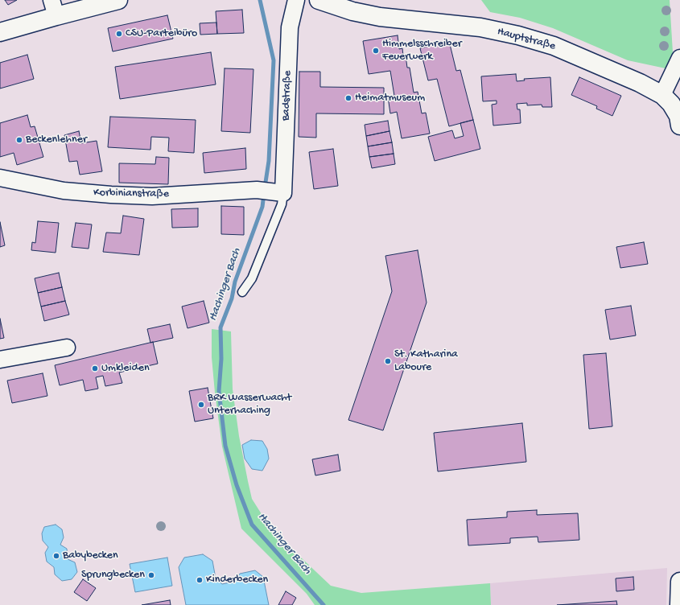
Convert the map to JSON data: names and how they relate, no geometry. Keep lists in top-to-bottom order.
{
  "streets": {
    "main road": ["Hauptstraße"],
    "street": ["Badstraße", "Korbinianstraße"]
  },
  "crossings": [
    ["Badstraße", "Korbinianstraße"]
  ],
  "water": ["Hachinger Bach"],
  "places": [
    "CSU-Parteibüro",
    "Himmelsschreiber Feuerwerk",
    "Heimatmuseum",
    "Beckenlehner",
    "St. Katharina Laboure",
    "Umkleiden",
    "BRK Wasserwacht Unterhaching",
    "Babybecken",
    "Sprungbecken",
    "Kinderbecken"
  ]
}
